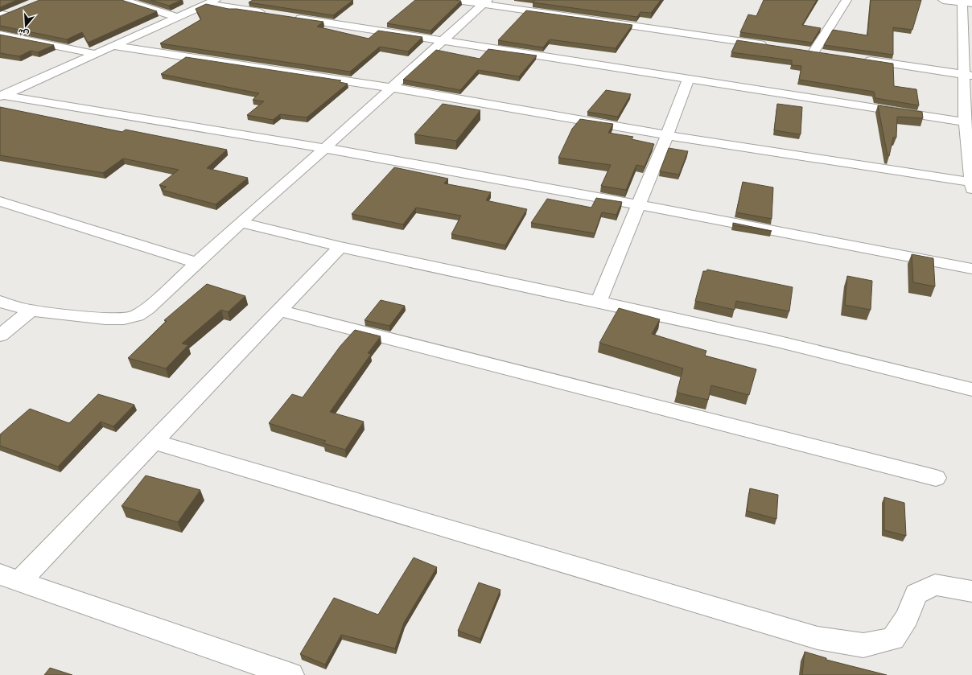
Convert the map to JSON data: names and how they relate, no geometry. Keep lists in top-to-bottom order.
{
  "north": "bottom"
}
